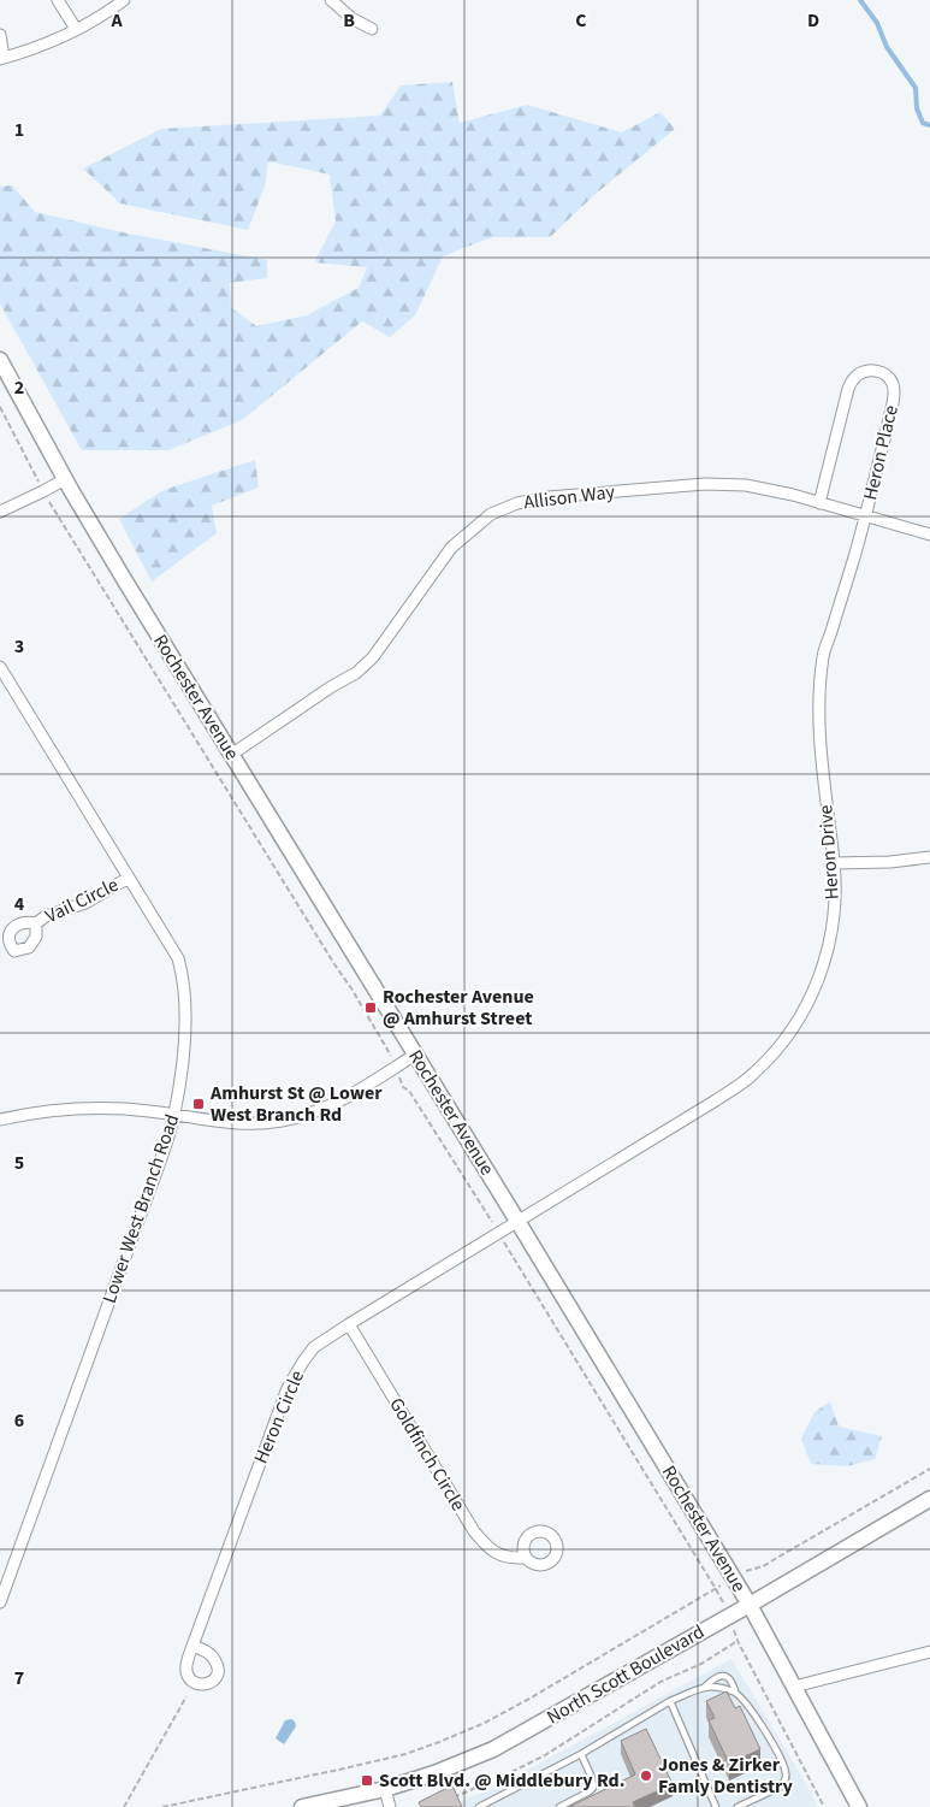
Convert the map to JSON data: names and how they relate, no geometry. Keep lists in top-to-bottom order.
{
  "streets": {
    "main road": ["Rochester Avenue", "North Scott Boulevard"],
    "street": [
      "Heron Place",
      "Allison Way",
      "Heron Drive",
      "Vail Circle",
      "Lower West Branch Road",
      "Heron Circle",
      "Goldfinch Circle"
    ]
  },
  "crossings": [
    ["Heron Place", "Allison Way"],
    ["Heron Place", "Heron Drive"],
    ["Allison Way", "Rochester Avenue"],
    ["Allison Way", "Heron Drive"],
    ["Rochester Avenue", "Heron Drive"],
    ["Rochester Avenue", "Heron Circle"],
    ["Rochester Avenue", "North Scott Boulevard"],
    ["Heron Drive", "Heron Circle"],
    ["Vail Circle", "Lower West Branch Road"],
    ["Heron Circle", "Goldfinch Circle"]
  ],
  "places": {
    "transit": ["Rochester Avenue @ Amhurst Street", "Amhurst St @ Lower West Branch Rd", "Scott Blvd. @ Middlebury Rd."],
    "other": ["Jones & Zirker Famly Dentistry"]
  },
  "grid": {
    "columns": [
      "A",
      "B",
      "C",
      "D"
    ],
    "rows": [
      "1",
      "2",
      "3",
      "4",
      "5",
      "6",
      "7"
    ]
  }
}
